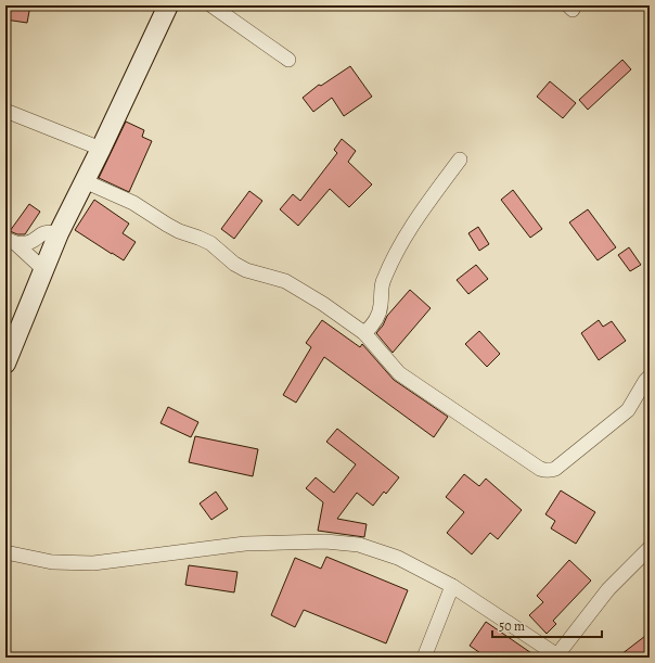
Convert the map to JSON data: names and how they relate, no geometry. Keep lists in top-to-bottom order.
{
  "scale_bar": "50 m"
}
